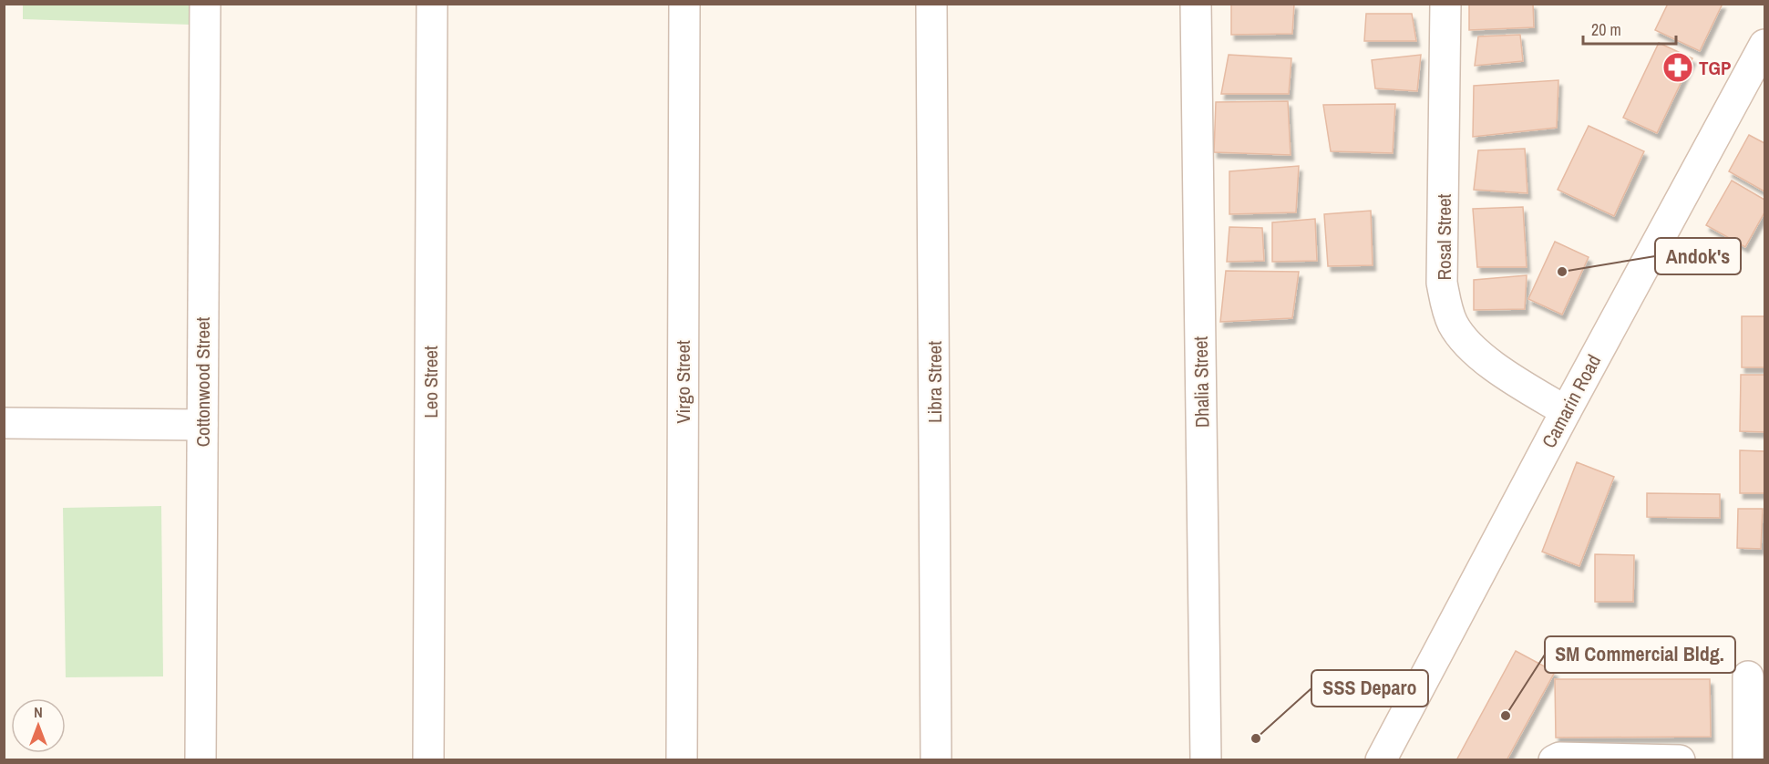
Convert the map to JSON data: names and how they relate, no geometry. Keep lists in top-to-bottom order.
{
  "streets": {
    "street": [
      "Rosal Street",
      "Cottonwood Street",
      "Leo Street",
      "Virgo Street",
      "Libra Street",
      "Dhalia Street",
      "Camarin Road"
    ]
  },
  "crossings": [
    ["Rosal Street", "Camarin Road"]
  ],
  "places": {
    "pharmacy": ["TGP"],
    "other": ["Andok's", "SM Commercial Bldg.", "SSS Deparo"]
  },
  "scale_bar": "20 m",
  "north": "top"
}
